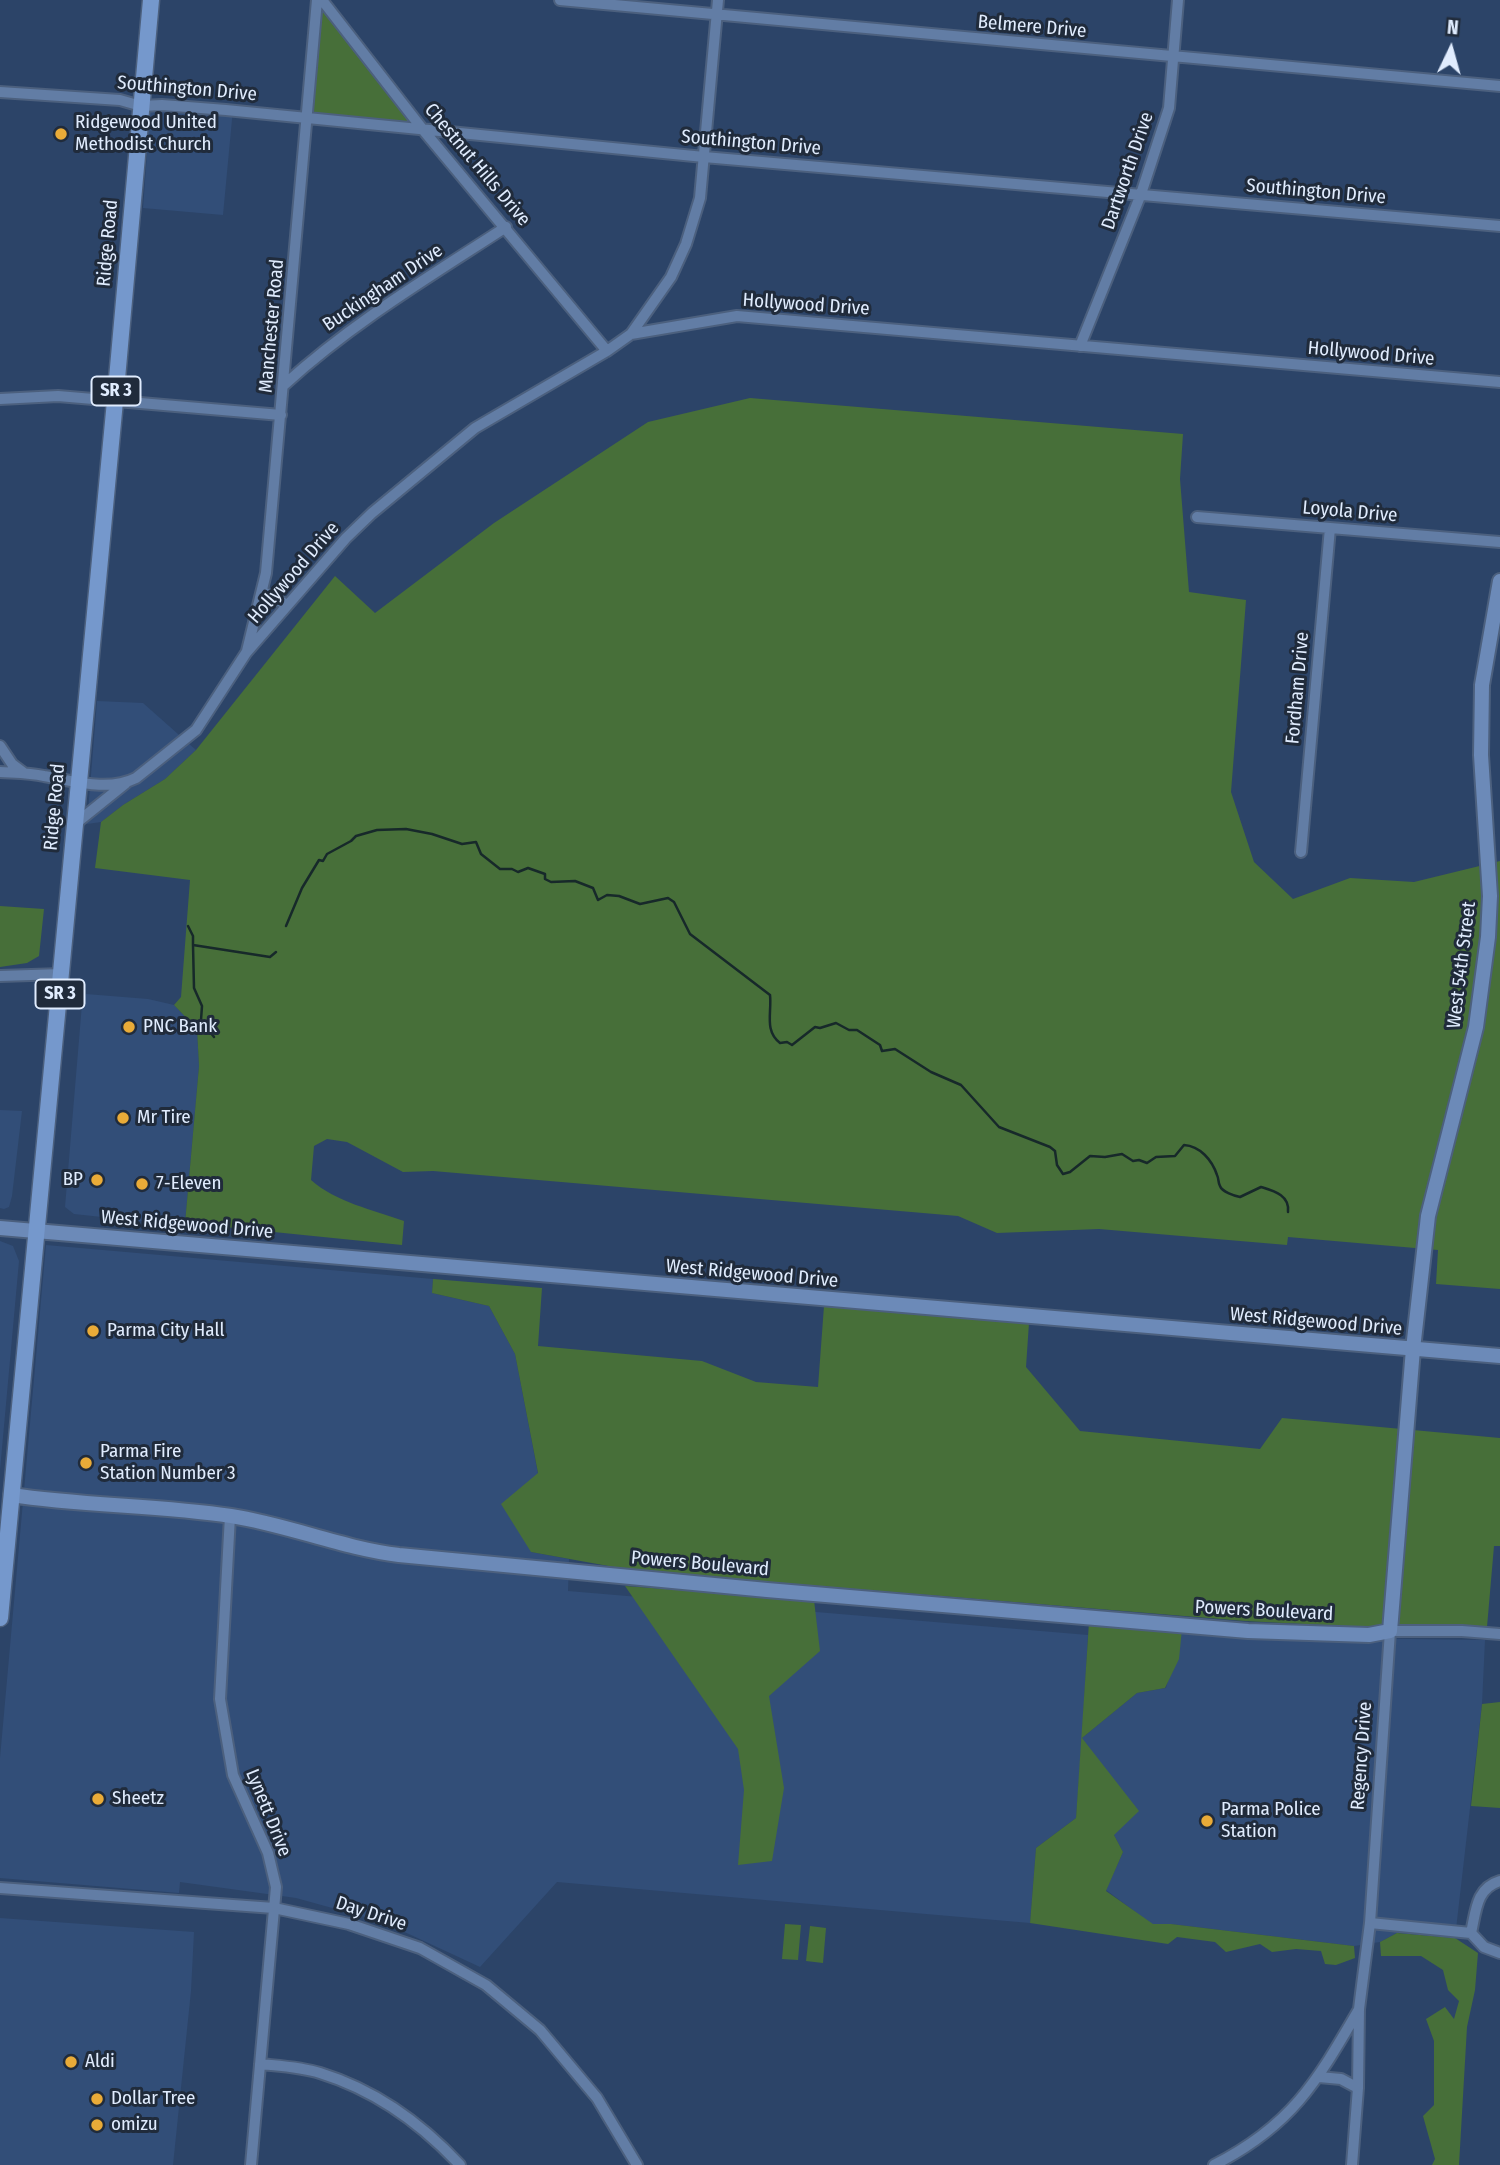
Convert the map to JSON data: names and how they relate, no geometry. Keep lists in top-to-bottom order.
{
  "streets": {
    "main road": ["Ridge Road", "SR 3"],
    "street": [
      "Belmere Drive",
      "Southington Drive",
      "Chestnut Hills Drive",
      "Dartworth Drive",
      "Buckingham Drive",
      "Hollywood Drive",
      "Manchester Road",
      "Loyola Drive",
      "Fordham Drive",
      "West 54th Street",
      "West Ridgewood Drive",
      "Powers Boulevard",
      "Regency Drive",
      "Lynett Drive",
      "Day Drive"
    ]
  },
  "crossings": [
    ["Belmere Drive", "Dartworth Drive"],
    ["Southington Drive", "Chestnut Hills Drive"],
    ["Southington Drive", "Dartworth Drive"],
    ["Southington Drive", "Ridge Road"],
    ["Southington Drive", "Manchester Road"],
    ["Chestnut Hills Drive", "Buckingham Drive"],
    ["Chestnut Hills Drive", "Hollywood Drive"],
    ["Dartworth Drive", "Hollywood Drive"],
    ["Ridge Road", "Hollywood Drive"],
    ["Ridge Road", "West Ridgewood Drive"],
    ["Ridge Road", "Powers Boulevard"],
    ["Buckingham Drive", "Manchester Road"],
    ["Hollywood Drive", "Manchester Road"],
    ["Loyola Drive", "Fordham Drive"],
    ["West 54th Street", "West Ridgewood Drive"],
    ["West 54th Street", "Regency Drive"],
    ["West Ridgewood Drive", "Regency Drive"],
    ["Powers Boulevard", "Regency Drive"],
    ["Powers Boulevard", "Lynett Drive"],
    ["Lynett Drive", "Day Drive"]
  ],
  "places": [
    "Ridgewood United Methodist Church",
    "PNC Bank",
    "Mr Tire",
    "BP",
    "7-Eleven",
    "Parma City Hall",
    "Parma Fire Station Number 3",
    "Sheetz",
    "Parma Police Station",
    "Aldi",
    "Dollar Tree",
    "omizu"
  ],
  "north": "top"
}
